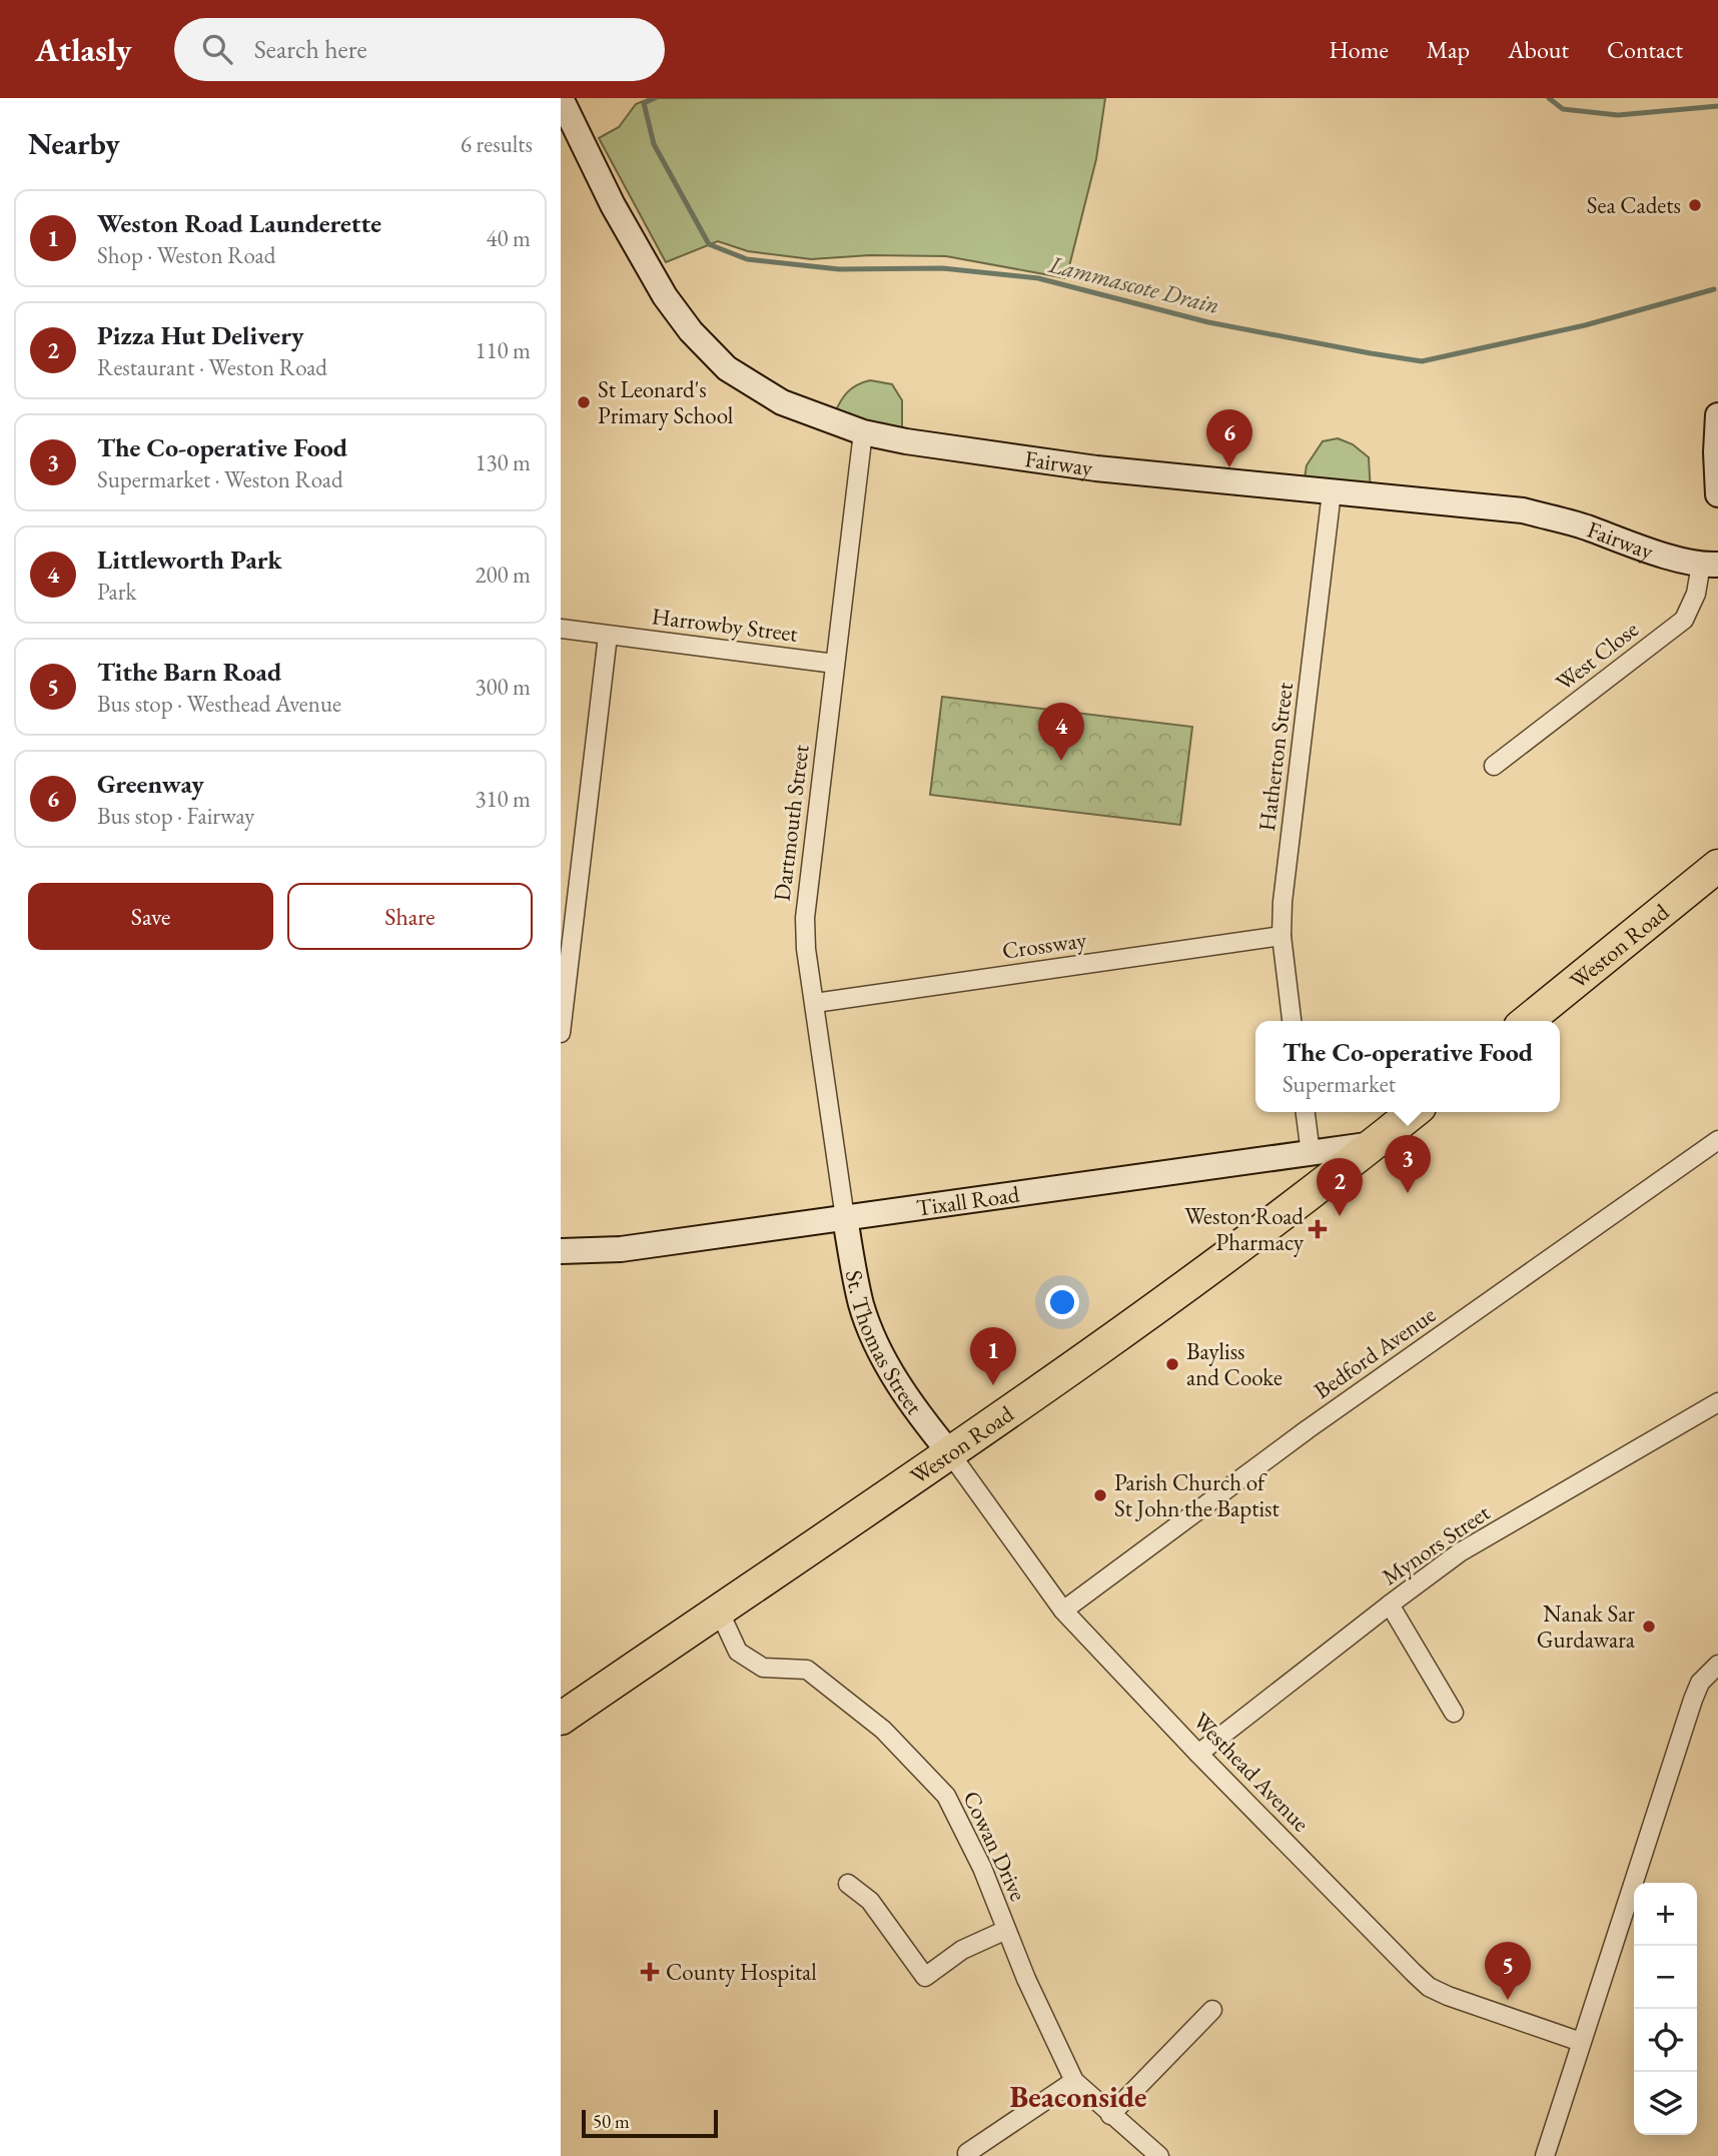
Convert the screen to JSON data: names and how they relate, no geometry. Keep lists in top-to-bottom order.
{
  "streets": {
    "highway": ["Weston Road"],
    "street": [
      "Fairway",
      "Harrowby Street",
      "West Close",
      "Hatherton Street",
      "Dartmouth Street",
      "Crossway",
      "Tixall Road",
      "St. Thomas Street",
      "Bedford Avenue",
      "Mynors Street",
      "Westhead Avenue",
      "Cowan Drive"
    ]
  },
  "crossings": [
    ["Fairway", "West Close"],
    ["Fairway", "Hatherton Street"],
    ["Fairway", "Dartmouth Street"],
    ["Harrowby Street", "Dartmouth Street"],
    ["Hatherton Street", "Crossway"],
    ["Dartmouth Street", "Crossway"],
    ["Dartmouth Street", "Tixall Road"],
    ["Dartmouth Street", "St. Thomas Street"],
    ["Weston Road", "Tixall Road"],
    ["Weston Road", "St. Thomas Street"],
    ["Weston Road", "Westhead Avenue"],
    ["Weston Road", "Cowan Drive"],
    ["Tixall Road", "St. Thomas Street"],
    ["St. Thomas Street", "Westhead Avenue"],
    ["Bedford Avenue", "Westhead Avenue"],
    ["Mynors Street", "Westhead Avenue"]
  ],
  "districts": ["Beaconside"],
  "water": ["Lammascote Drain"],
  "places": {
    "other": [
      "Sea Cadets",
      "St Leonard's Primary School",
      "Bayliss and Cooke",
      "Parish Church of St John the Baptist",
      "Nanak Sar Gurdawara"
    ],
    "health": ["Weston Road Pharmacy", "County Hospital"]
  },
  "scale_bar": "50 m",
  "page": {
    "header": "Atlasly",
    "search": "Search here",
    "nav": [
      "Home",
      "Map",
      "About",
      "Contact"
    ],
    "heading": ["Nearby", "6 results"],
    "list": [
      {
        "mark": "1",
        "name": "Weston Road Launderette",
        "note": "Shop · Weston Road",
        "value": "40 m"
      },
      {
        "mark": "2",
        "name": "Pizza Hut Delivery",
        "note": "Restaurant · Weston Road",
        "value": "110 m"
      },
      {
        "mark": "3",
        "name": "The Co-operative Food",
        "note": "Supermarket · Weston Road",
        "value": "130 m"
      },
      {
        "mark": "4",
        "name": "Littleworth Park",
        "note": "Park",
        "value": "200 m"
      },
      {
        "mark": "5",
        "name": "Tithe Barn Road",
        "note": "Bus stop · Westhead Avenue",
        "value": "300 m"
      },
      {
        "mark": "6",
        "name": "Greenway",
        "note": "Bus stop · Fairway",
        "value": "310 m"
      }
    ],
    "pins": [
      "6",
      "4",
      "3",
      "2",
      "1",
      "5"
    ],
    "buttons": ["Save", "Share"],
    "popup": ["The Co-operative Food", "Supermarket"],
    "map_buttons": ["+", "−"],
    "scale": "50 m"
  }
}
